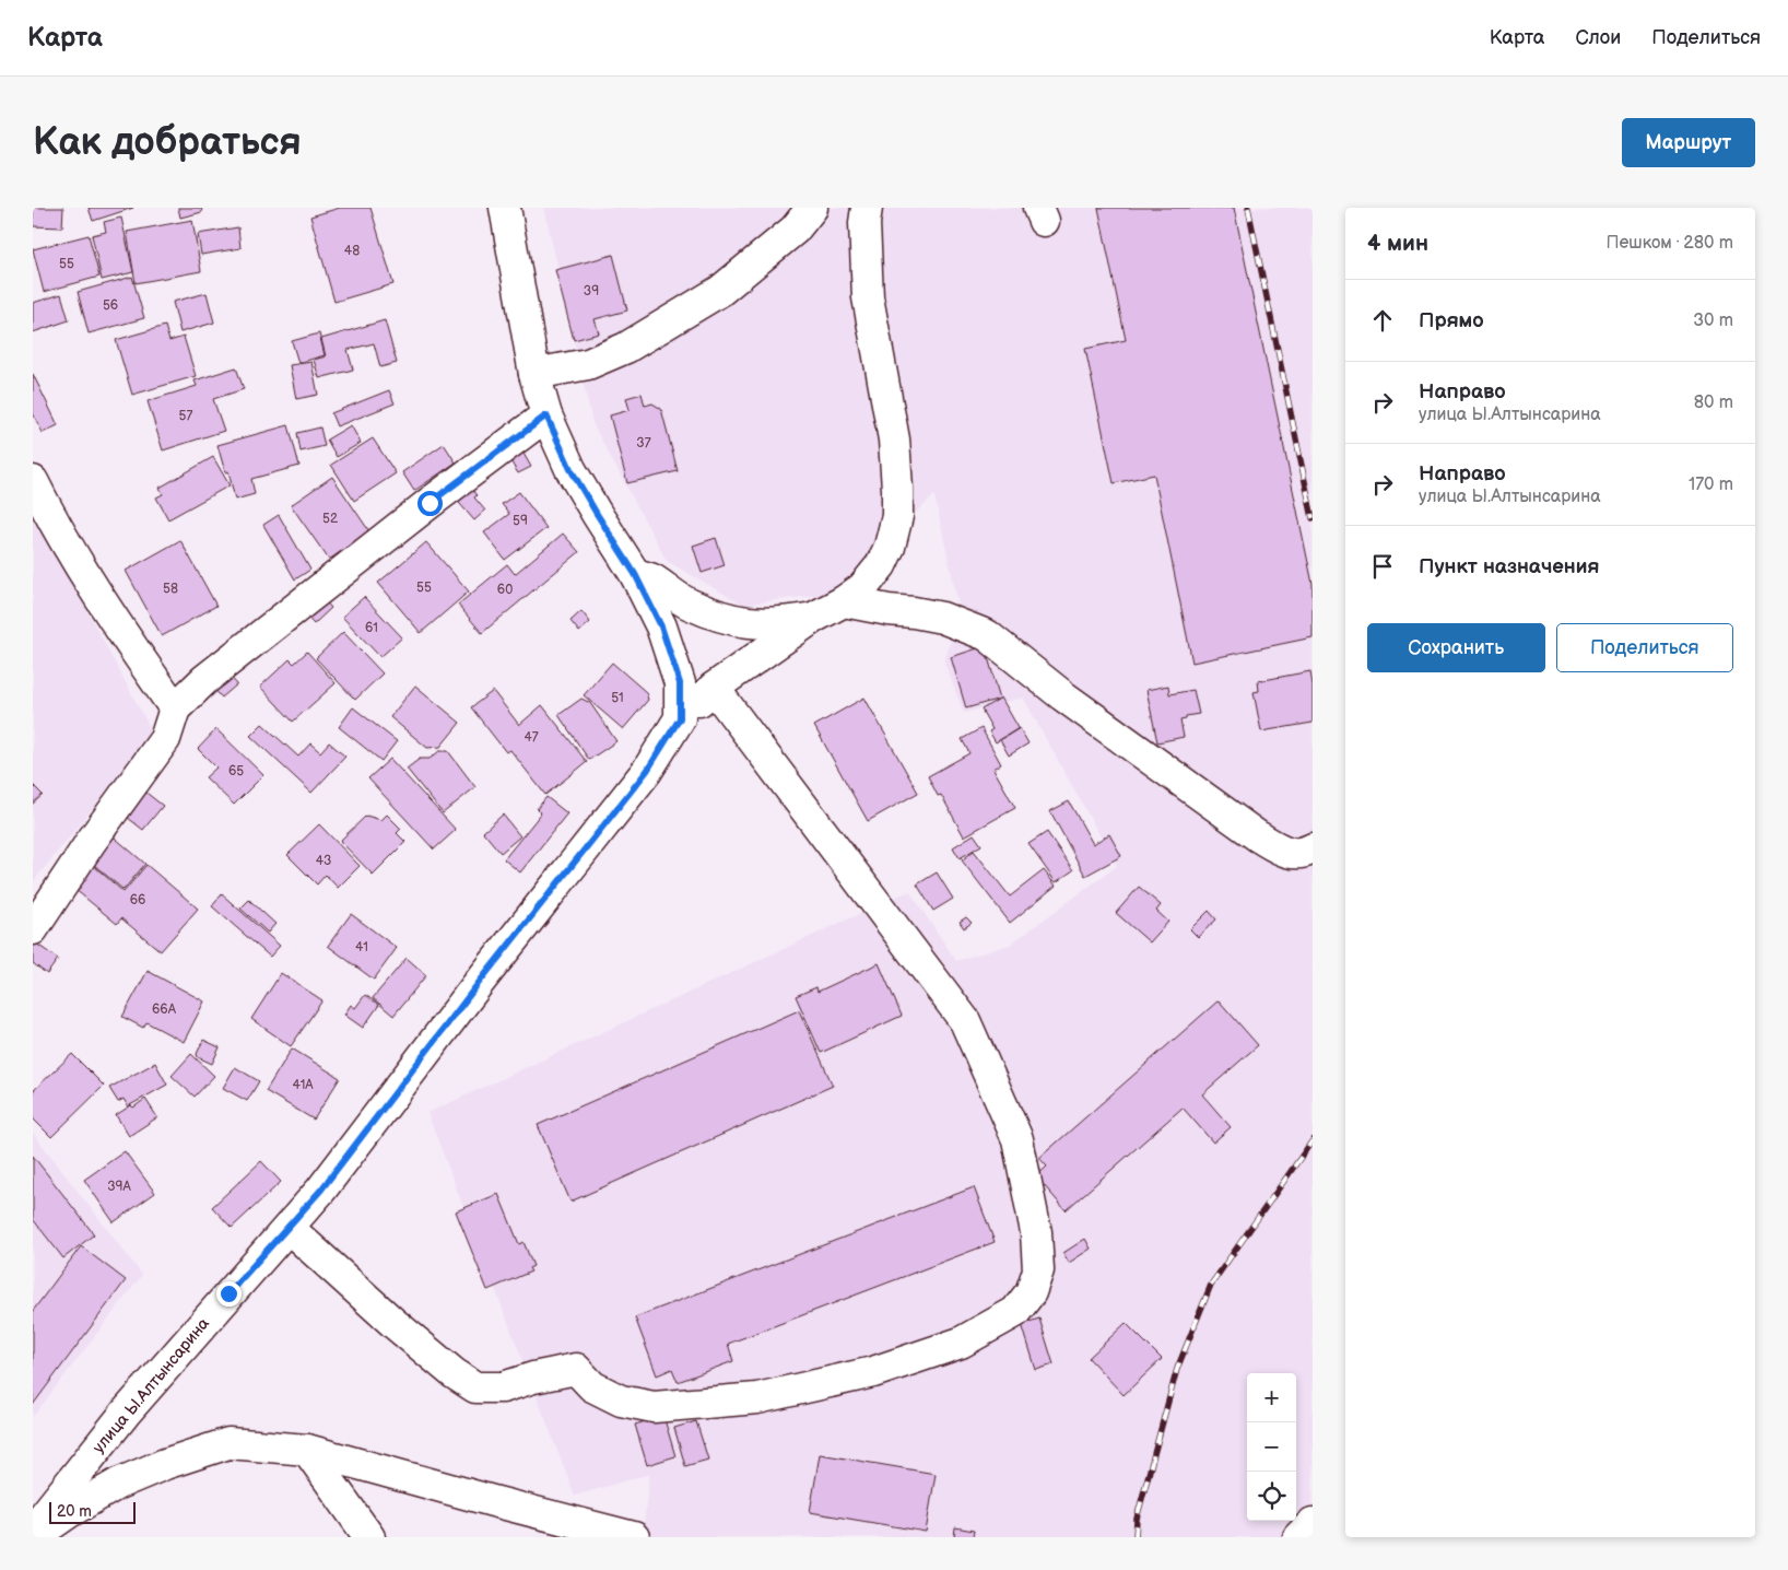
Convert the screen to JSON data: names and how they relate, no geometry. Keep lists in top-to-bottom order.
{
  "streets": {
    "street": ["улица Ы.Алтынсарина"]
  },
  "house_numbers": [
    "48",
    "55",
    "39",
    "56",
    "57",
    "37",
    "52",
    "59",
    "55",
    "58",
    "60",
    "61",
    "51",
    "47",
    "65",
    "43",
    "66",
    "41",
    "66А",
    "41А",
    "39А"
  ],
  "scale_bar": "20 m",
  "page": {
    "header": "Карта",
    "nav": ["Карта", "Слои", "Поделиться"],
    "buttons": [
      "Маршрут",
      ["Сохранить", "Поделиться"]
    ],
    "title": "Как добраться",
    "heading": ["4 мин", "Пешком · 280 m"],
    "list": [
      ["Прямо", "30 m"],
      ["Направо", "улица Ы.Алтынсарина", "80 m"],
      ["Направо", "улица Ы.Алтынсарина", "170 m"],
      "Пункт назначения"
    ],
    "map_buttons": ["+", "−"],
    "scale": "20 m"
  }
}
